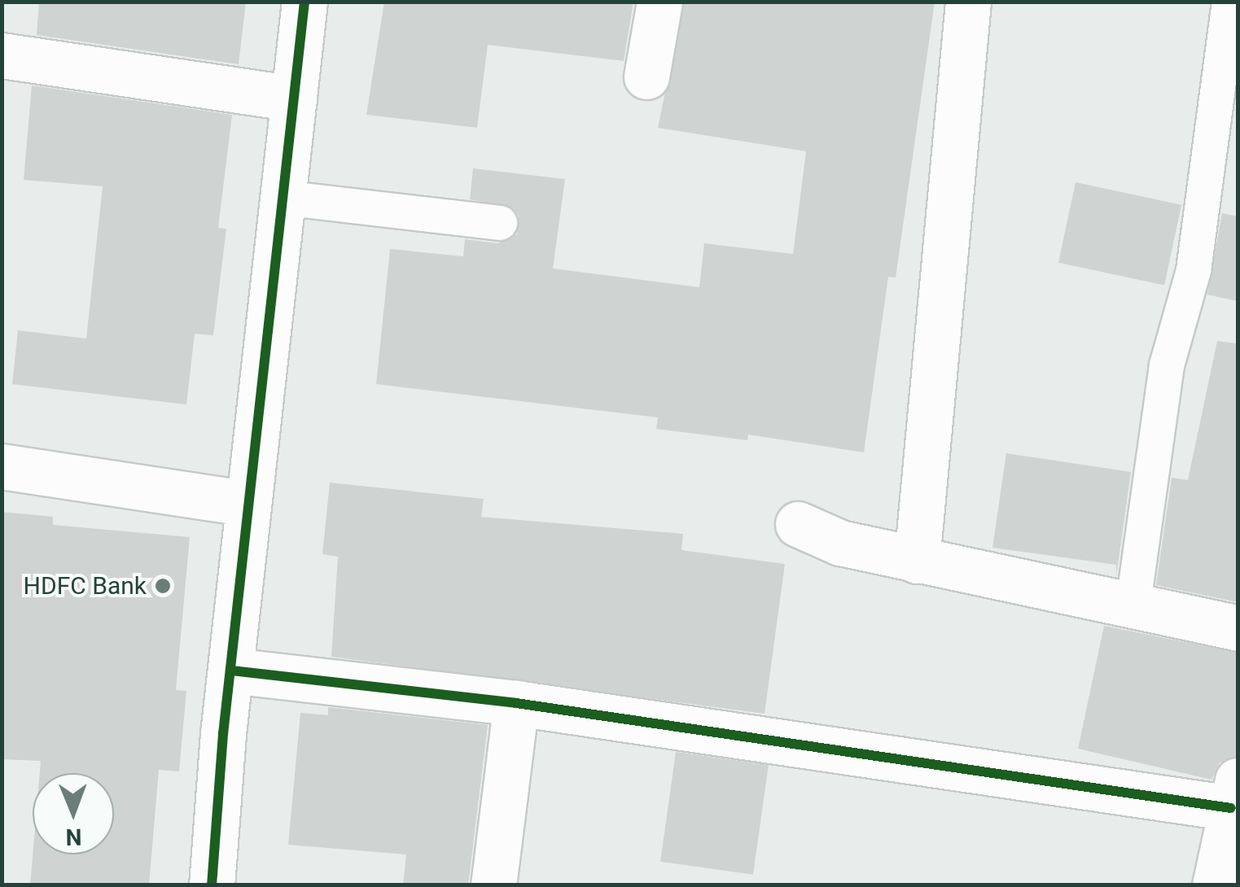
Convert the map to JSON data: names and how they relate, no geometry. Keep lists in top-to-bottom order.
{
  "places": ["HDFC Bank"],
  "north": "bottom"
}
